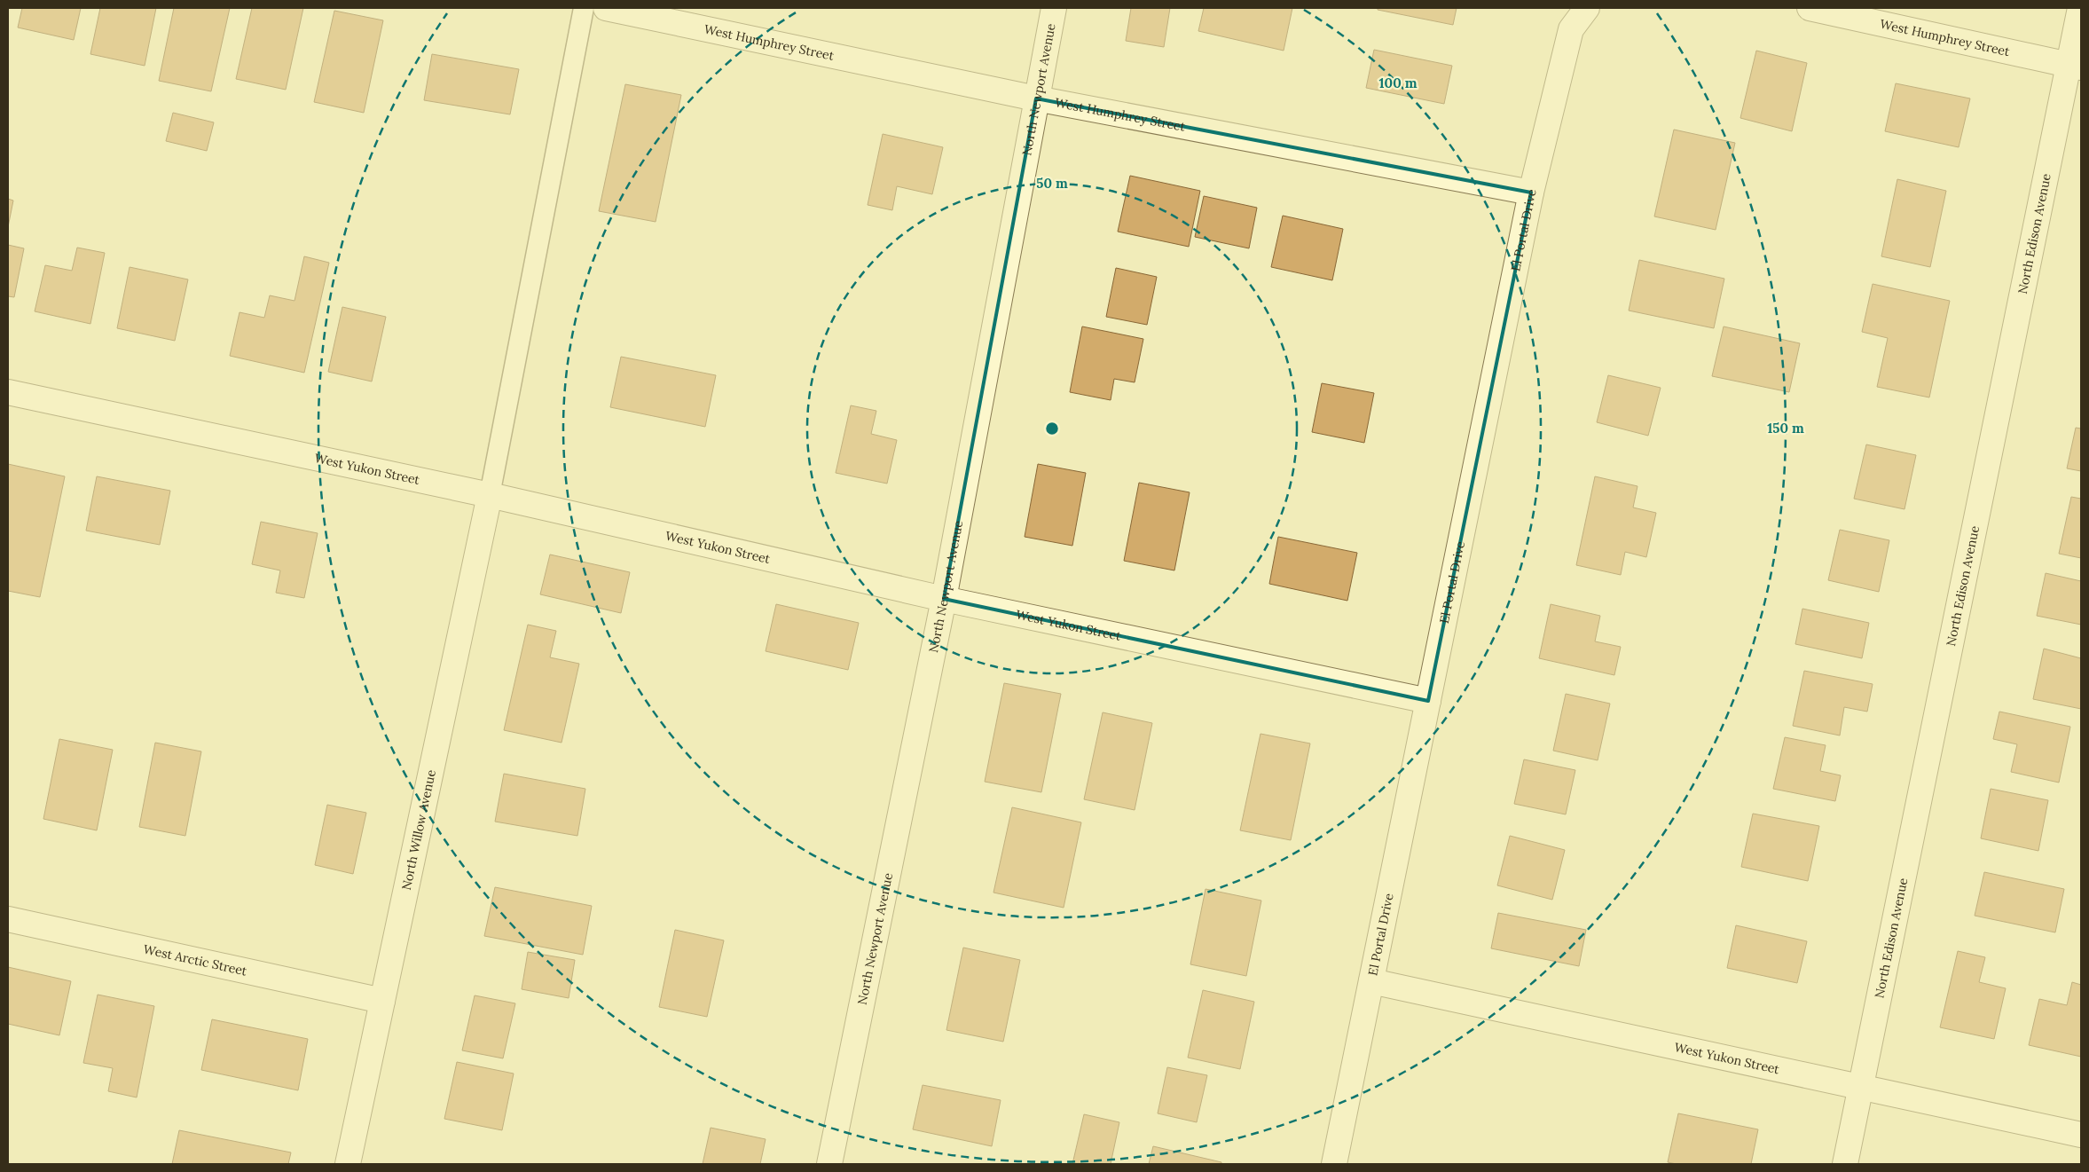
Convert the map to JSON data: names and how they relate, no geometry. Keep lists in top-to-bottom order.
{
  "streets": {
    "street": [
      "West Humphrey Street",
      "North Newport Avenue",
      "El Portal Drive",
      "North Edison Avenue",
      "West Yukon Street",
      "North Willow Avenue",
      "West Arctic Street"
    ]
  },
  "crossings": [
    ["West Humphrey Street", "North Newport Avenue"],
    ["West Humphrey Street", "El Portal Drive"],
    ["West Humphrey Street", "North Edison Avenue"],
    ["North Newport Avenue", "West Yukon Street"],
    ["El Portal Drive", "West Yukon Street"],
    ["North Edison Avenue", "West Yukon Street"],
    ["West Yukon Street", "North Willow Avenue"],
    ["North Willow Avenue", "West Arctic Street"]
  ],
  "rings": ["100 m", "50 m", "150 m"]
}
